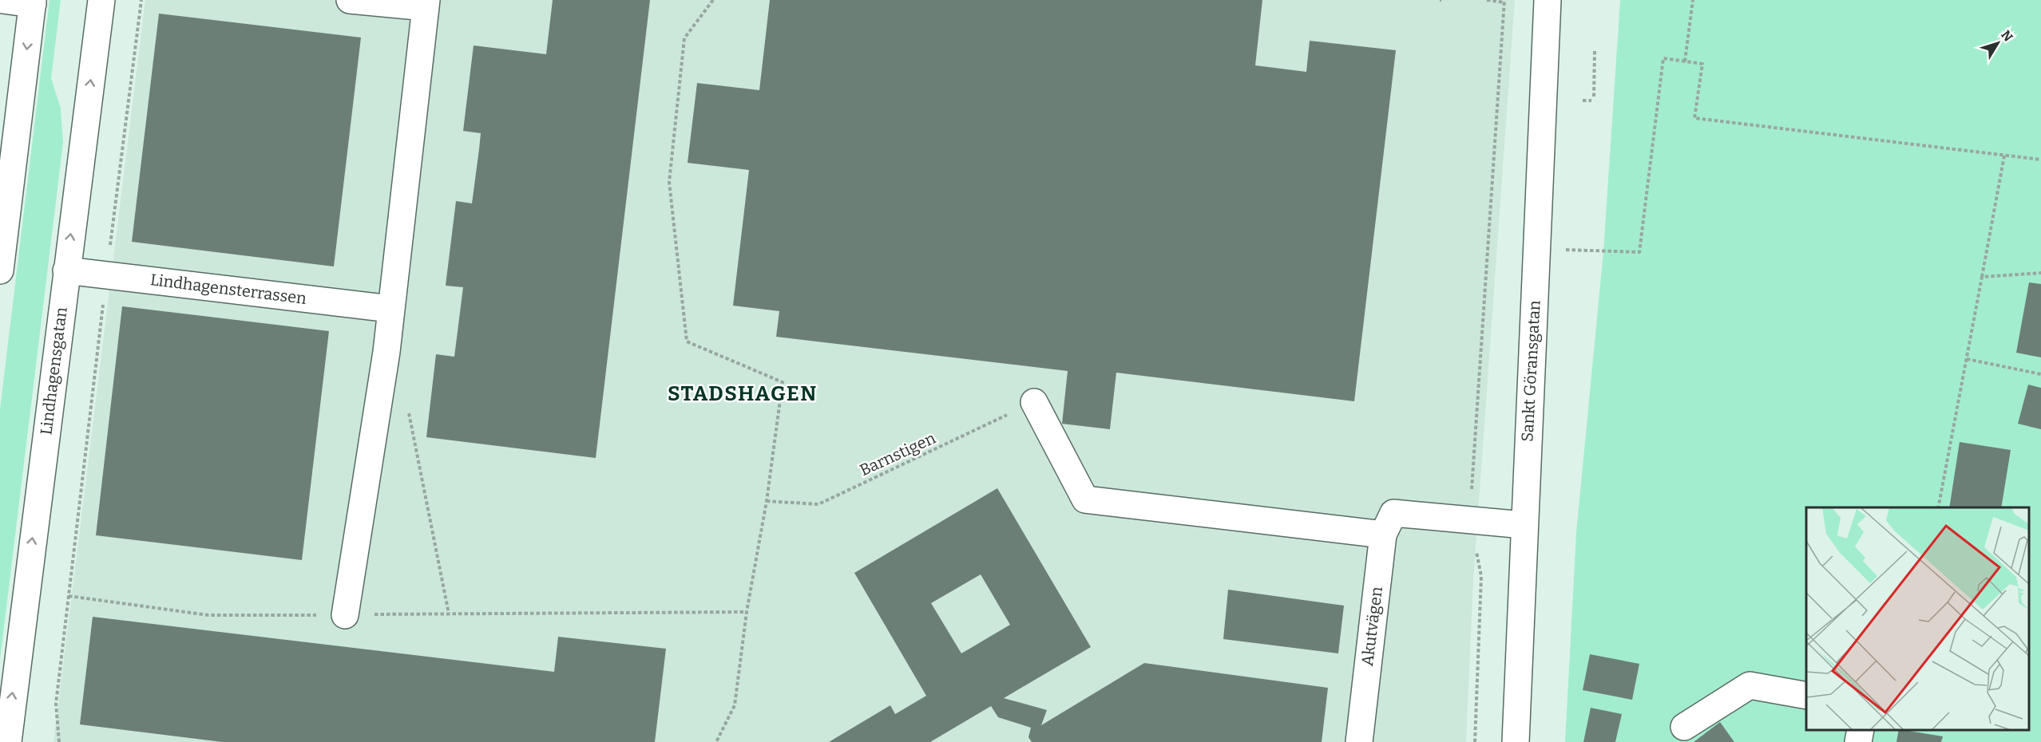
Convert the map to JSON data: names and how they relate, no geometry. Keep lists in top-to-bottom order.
{
  "streets": {
    "street": [
      "Lindhagensterrassen",
      "Lindhagensgatan",
      "Sankt Göransgatan",
      "Akutvägen"
    ],
    "path": ["Barnstigen"]
  },
  "crossings": [
    ["Lindhagensterrassen", "Lindhagensgatan"]
  ],
  "districts": ["STADSHAGEN"],
  "north": "top right"
}
